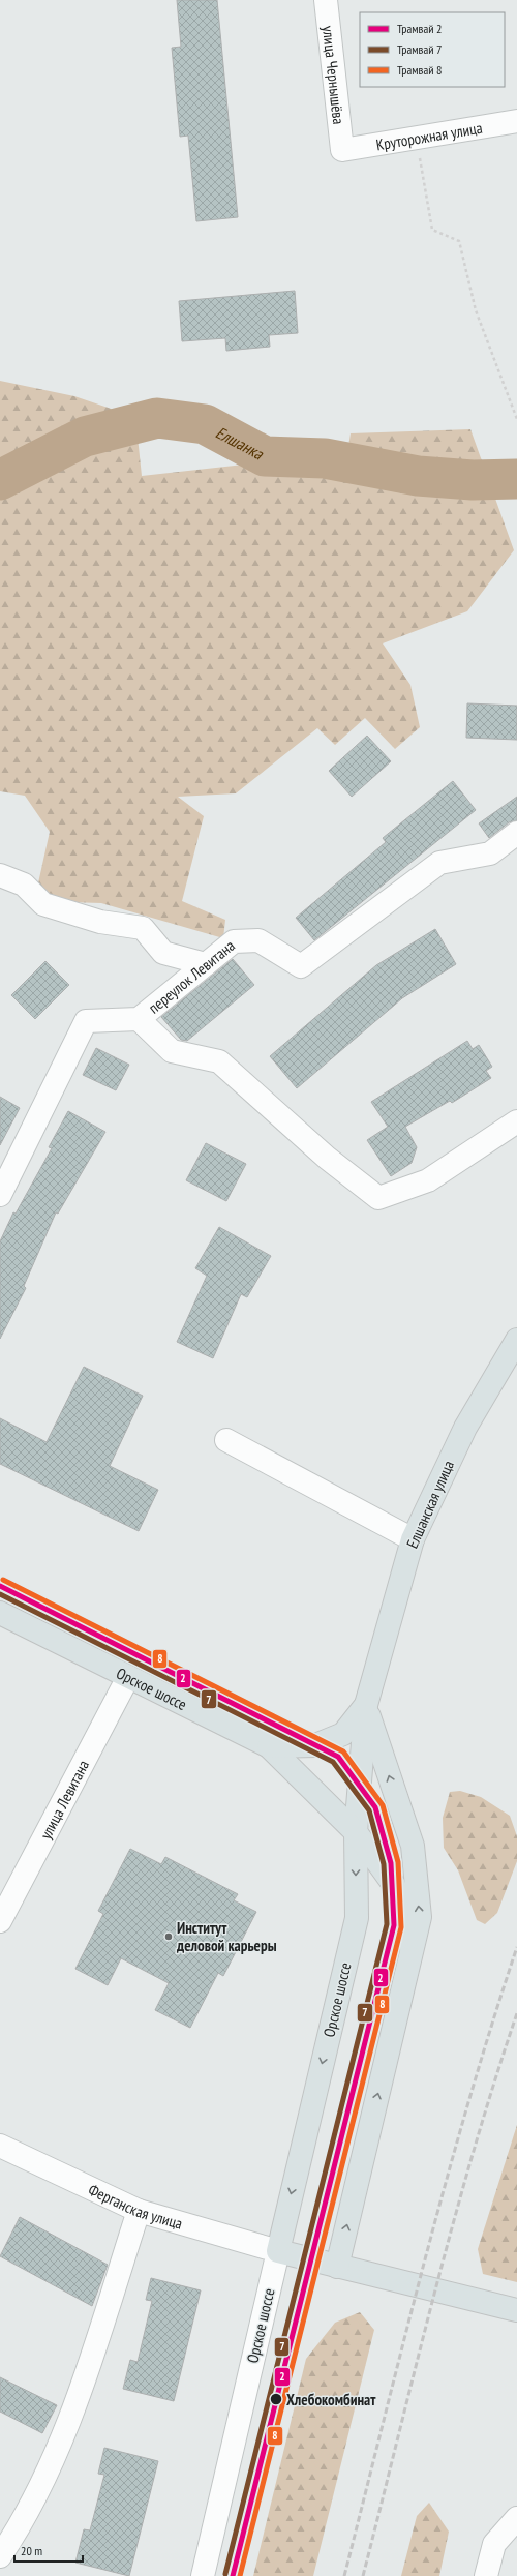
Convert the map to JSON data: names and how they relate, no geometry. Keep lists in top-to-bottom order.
{
  "streets": {
    "main road": ["Елшанская улица", "Орское шоссе"],
    "street": [
      "улица Чернышёва",
      "Круторожная улица",
      "переулок Левитана",
      "улица Левитана",
      "Ферганская улица"
    ]
  },
  "crossings": [
    ["улица Чернышёва", "Круторожная улица"],
    ["Орское шоссе", "улица Левитана"],
    ["Орское шоссе", "Ферганская улица"]
  ],
  "water": ["Елшанка"],
  "places": ["Институт деловой карьеры", "Хлебокомбинат"],
  "lines": ["tram line 8", "tram line 2", "tram line 7"],
  "legend": ["Трамвай 2", "Трамвай 7", "Трамвай 8"],
  "scale_bar": "20 m"
}
